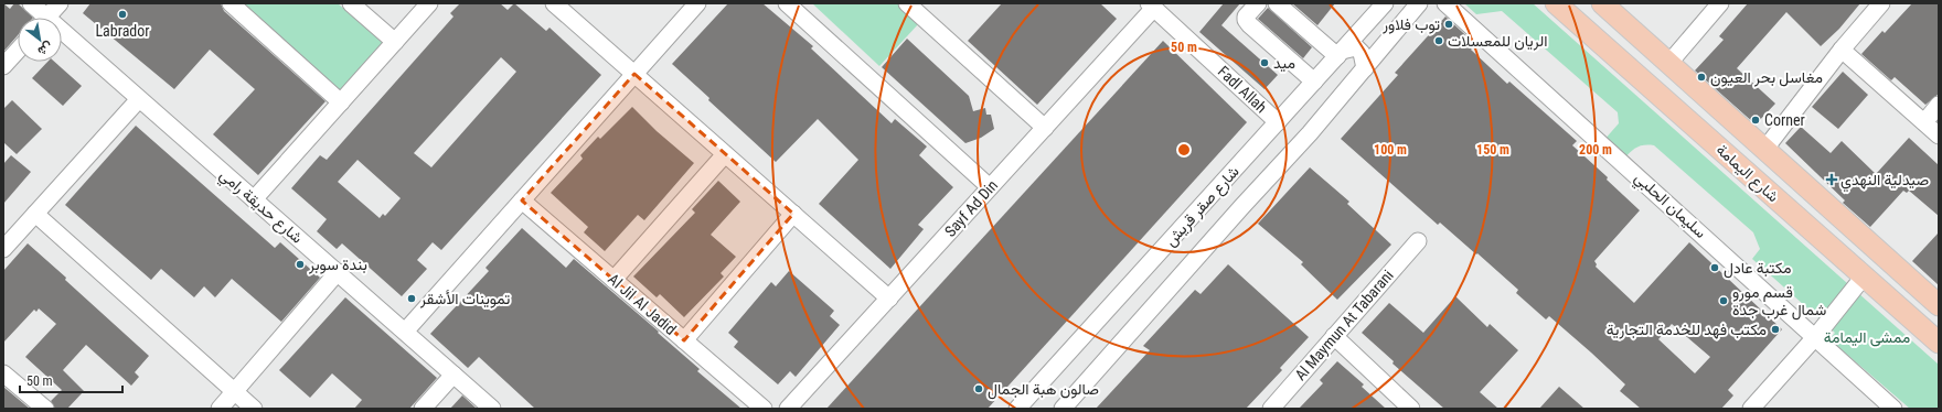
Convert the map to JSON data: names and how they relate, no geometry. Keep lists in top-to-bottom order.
{
  "streets": {
    "main road": ["شارع اليمامة"],
    "street": [
      "Fadl Allah",
      "سليمان الحلبي",
      "شارع حديقة رامي",
      "شارع صقر قريش",
      "Sayf Ad Din",
      "Al Jil Al Jadid",
      "Al Maymun At Tabarani"
    ]
  },
  "crossings": [
    ["Fadl Allah", "شارع صقر قريش"],
    ["Fadl Allah", "Sayf Ad Din"]
  ],
  "parks": ["ممشى اليمامة"],
  "places": {
    "other": [
      "Labrador",
      "توب فلاور",
      "الريان للمعسلات",
      "ميد",
      "مغاسل بحر العيون",
      "Corner",
      "بندة سوبر",
      "مكتبة عادل",
      "تموينات الأشقر",
      "قسم مورو شمال غرب جدة",
      "مكتب فهد للخدمة التجارية",
      "صالون هبة الجمال"
    ],
    "health": ["صيدلية النهدي"]
  },
  "scale_bar": "50 m",
  "north": "bottom right",
  "rings": [
    "50 m",
    "100 m",
    "150 m",
    "200 m"
  ]
}
